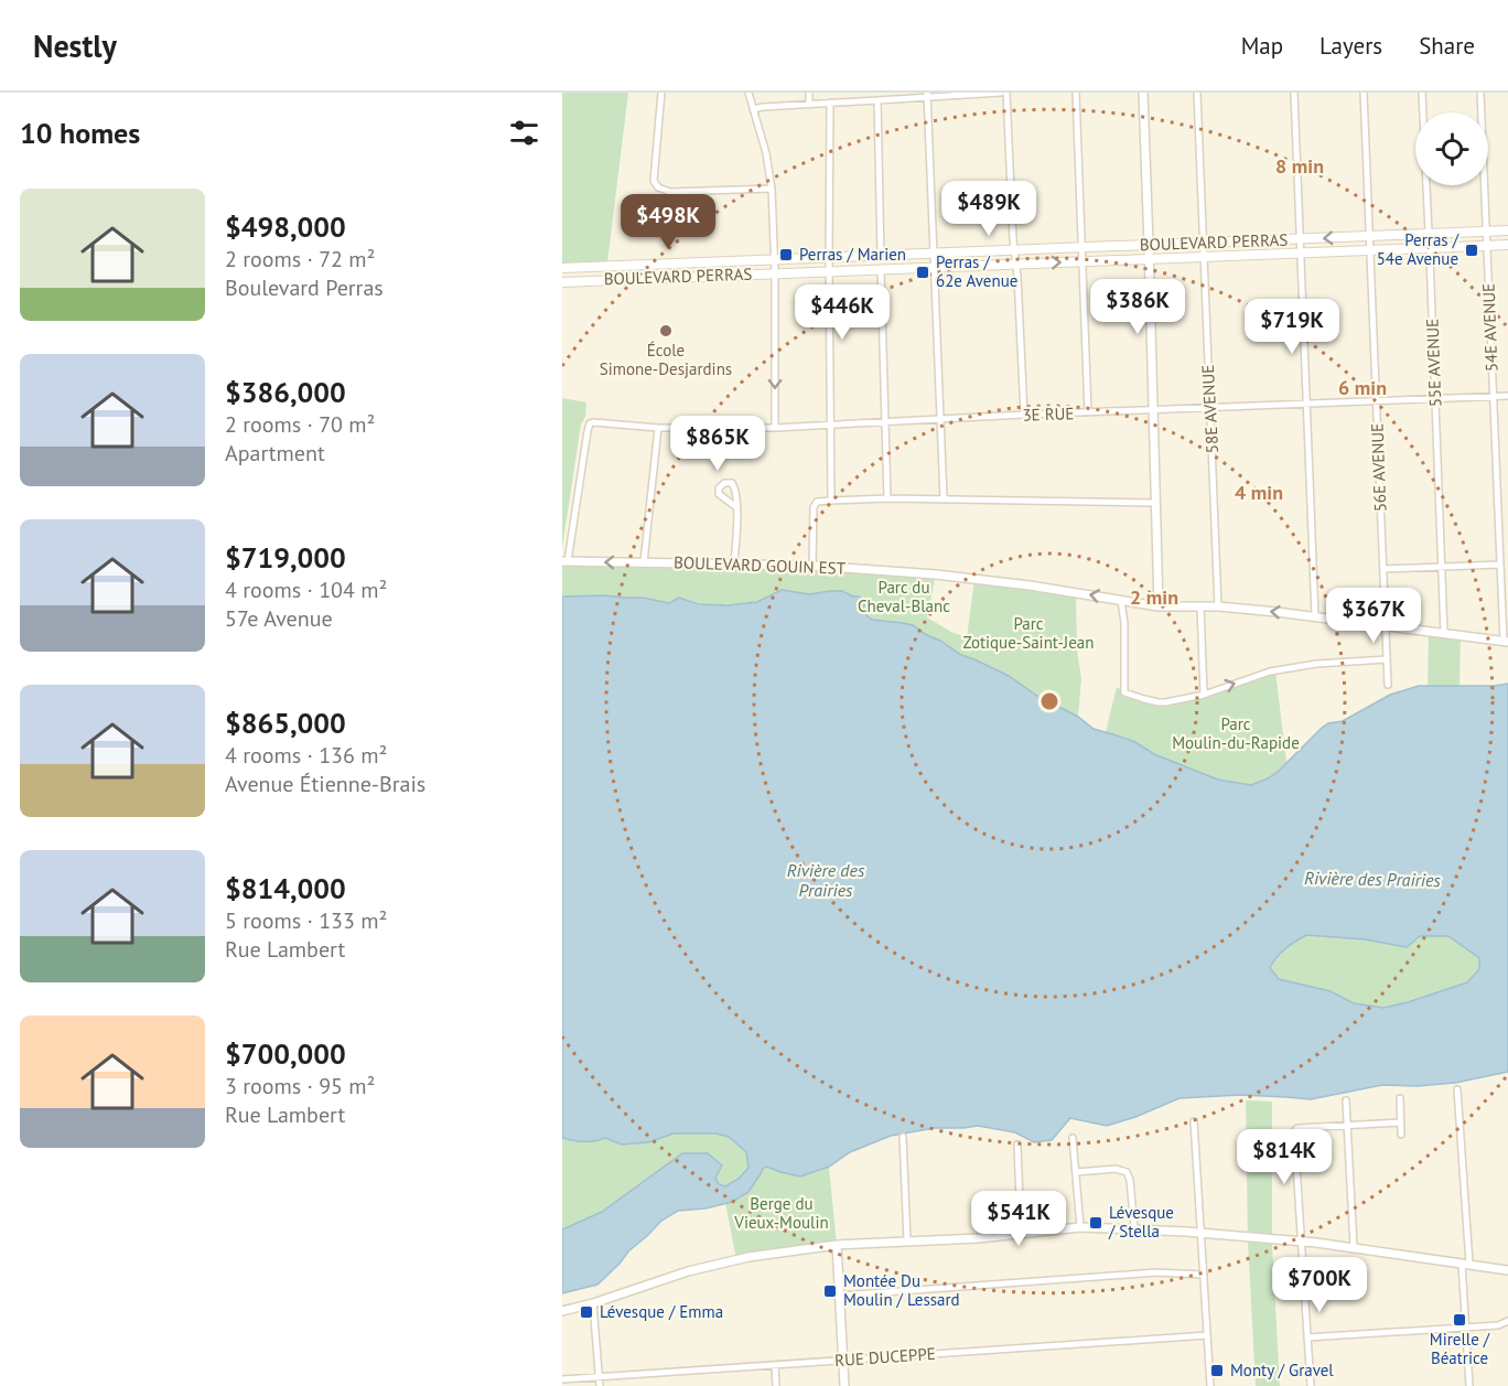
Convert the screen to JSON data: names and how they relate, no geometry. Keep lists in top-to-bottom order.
{
  "streets": {
    "main road": ["BOULEVARD PERRAS"],
    "street": [
      "54E AVENUE",
      "55E AVENUE",
      "58E AVENUE",
      "3E RUE",
      "56E AVENUE",
      "BOULEVARD GOUIN EST",
      "RUE DUCEPPE"
    ]
  },
  "crossings": [
    ["BOULEVARD PERRAS", "54E AVENUE"],
    ["BOULEVARD PERRAS", "55E AVENUE"],
    ["BOULEVARD PERRAS", "58E AVENUE"],
    ["BOULEVARD PERRAS", "56E AVENUE"],
    ["54E AVENUE", "3E RUE"],
    ["54E AVENUE", "BOULEVARD GOUIN EST"],
    ["55E AVENUE", "3E RUE"],
    ["55E AVENUE", "BOULEVARD GOUIN EST"],
    ["58E AVENUE", "3E RUE"],
    ["58E AVENUE", "BOULEVARD GOUIN EST"],
    ["3E RUE", "56E AVENUE"],
    ["3E RUE", "BOULEVARD GOUIN EST"],
    ["56E AVENUE", "BOULEVARD GOUIN EST"]
  ],
  "one_way": ["BOULEVARD GOUIN EST"],
  "water": ["Rivière des Prairies"],
  "parks": [
    "Parc du Cheval-Blanc",
    "Parc Zotique-Saint-Jean",
    "Parc Moulin-du-Rapide",
    "Berge du Vieux-Moulin"
  ],
  "places": {
    "transit": [
      "Perras / 54e Avenue",
      "Perras / Marien",
      "Perras / 62e Avenue",
      "Lévesque / Stella",
      "Montée Du Moulin / Lessard",
      "Lévesque / Emma",
      "Mirelle / Béatrice",
      "Monty / Gravel"
    ],
    "other": ["École Simone-Desjardins"]
  },
  "page": {
    "header": "Nestly",
    "nav": ["Map", "Layers", "Share"],
    "heading": "10 homes",
    "list": [
      {
        "name": "$498,000",
        "note": "2 rooms · 72 m² · Boulevard Perras"
      },
      {
        "name": "$386,000",
        "note": "2 rooms · 70 m² · Apartment"
      },
      {
        "name": "$719,000",
        "note": "4 rooms · 104 m² · 57e Avenue"
      },
      {
        "name": "$865,000",
        "note": "4 rooms · 136 m² · Avenue Étienne-Brais"
      },
      {
        "name": "$814,000",
        "note": "5 rooms · 133 m² · Rue Lambert"
      },
      {
        "name": "$700,000",
        "note": "3 rooms · 95 m² · Rue Lambert"
      }
    ],
    "price": [
      "$489K",
      "$498K",
      "$386K",
      "$446K",
      "$719K",
      "$865K",
      "$367K",
      "$814K",
      "$541K",
      "$700K"
    ]
  },
  "rings": [
    "8 min",
    "6 min",
    "4 min",
    "2 min"
  ]
}
